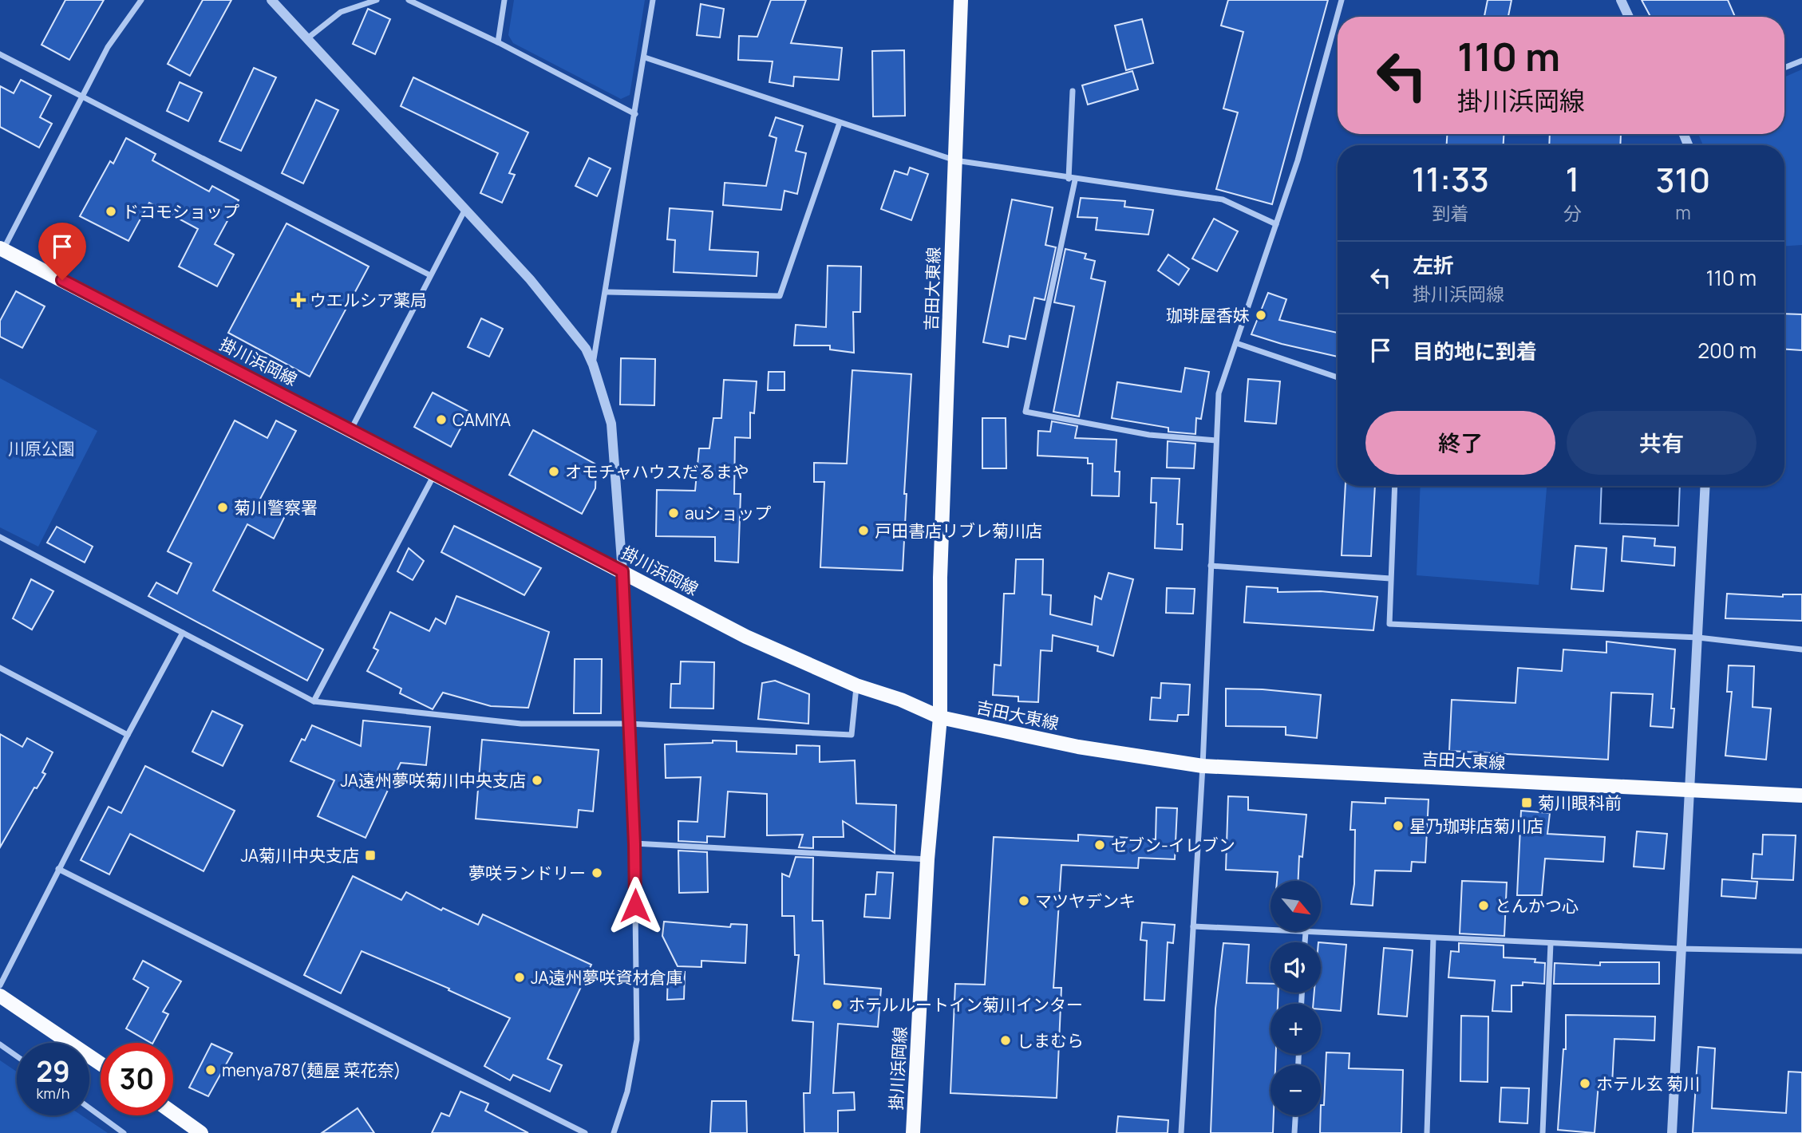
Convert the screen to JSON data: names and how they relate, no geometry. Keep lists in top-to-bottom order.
{
  "streets": {
    "main road": ["吉田大東線", "掛川浜岡線"]
  },
  "crossings": [
    ["吉田大東線", "掛川浜岡線"]
  ],
  "parks": ["川原公園"],
  "places": {
    "other": [
      "ドコモショップ",
      "珈琲屋香妹",
      "CAMIYA",
      "オモチャハウスだるまや",
      "菊川警察署",
      "auショップ",
      "戸田書店リブレ菊川店",
      "JA遠州夢咲菊川中央支店",
      "星乃珈琲店菊川店",
      "セブン-イレブン",
      "夢咲ランドリー",
      "マツヤデンキ",
      "とんかつ心",
      "JA遠州夢咲資材倉庫",
      "ホテルルートイン菊川インター",
      "しまむら",
      "menya787(麺屋 菜花奈)",
      "ホテル玄 菊川"
    ],
    "health": ["ウエルシア薬局"],
    "transit": ["菊川眼科前", "JA菊川中央支店"]
  },
  "north": "bottom right",
  "page": {
    "turn": ["110 m", "掛川浜岡線"],
    "eta": [
      "11:33",
      "到着",
      "1",
      "分",
      "310",
      "m"
    ],
    "list": [
      {
        "name": "左折",
        "note": "掛川浜岡線",
        "value": "110 m"
      },
      {
        "name": "目的地に到着",
        "value": "200 m"
      }
    ],
    "buttons": ["終了", "共有"],
    "map_buttons": ["+", "−"],
    "speed": "29 km/h",
    "limit": "30"
  }
}
